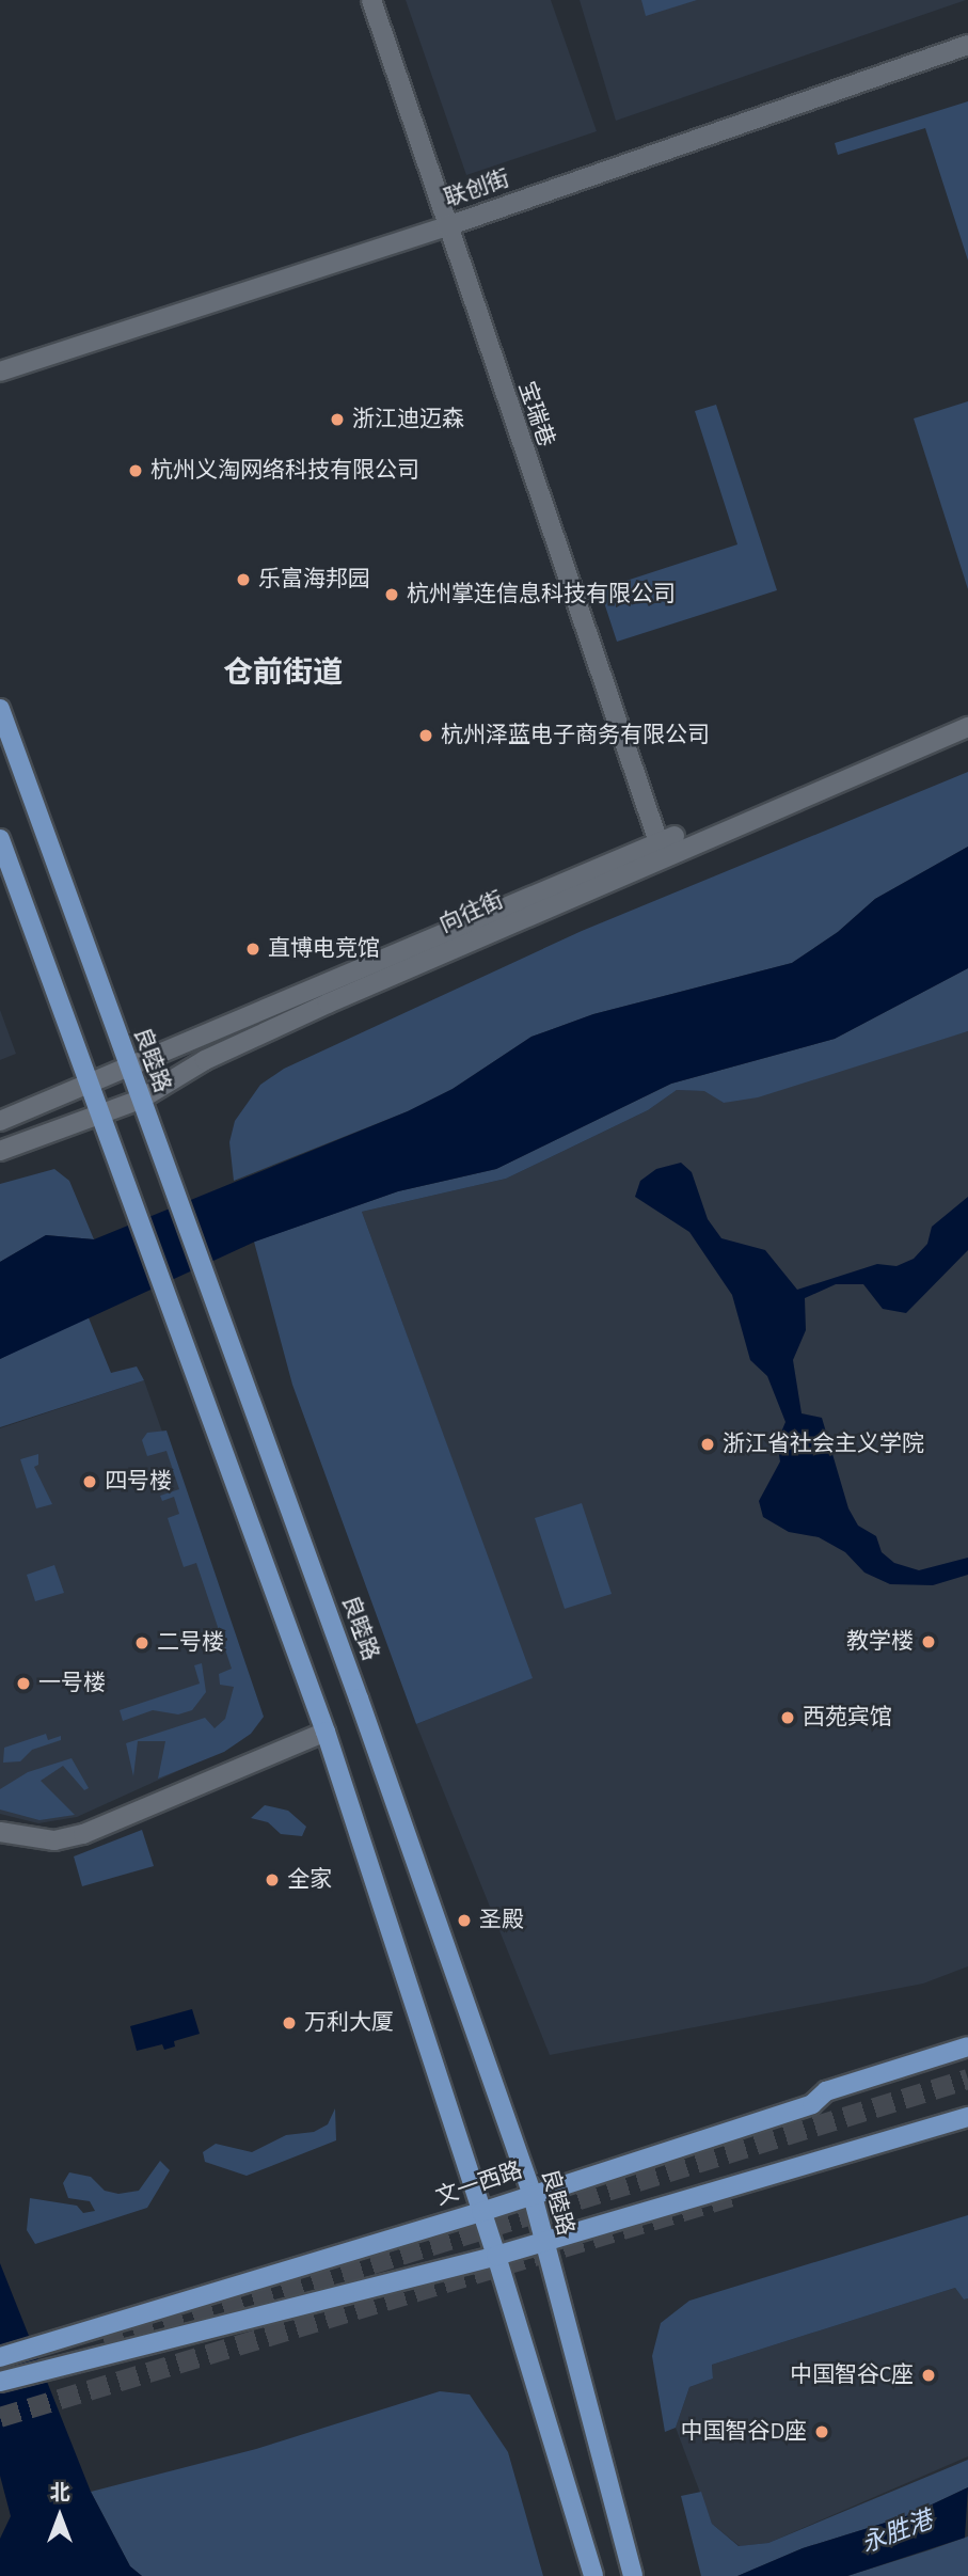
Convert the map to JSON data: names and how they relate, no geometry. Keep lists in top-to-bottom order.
{
  "streets": {
    "main road": ["良睦路", "文一西路"],
    "street": ["联创街", "宝瑞巷", "向往街"]
  },
  "crossings": [
    ["联创街", "宝瑞巷"],
    ["宝瑞巷", "向往街"],
    ["向往街", "良睦路"],
    ["良睦路", "文一西路"]
  ],
  "districts": ["仓前街道"],
  "water": ["永胜港"],
  "places": [
    "浙江迪迈森",
    "杭州义淘网络科技有限公司",
    "乐富海邦园",
    "杭州掌连信息科技有限公司",
    "杭州泽蓝电子商务有限公司",
    "直博电竞馆",
    "浙江省社会主义学院",
    "四号楼",
    "教学楼",
    "二号楼",
    "一号楼",
    "西苑宾馆",
    "全家",
    "圣殿",
    "万利大厦",
    "中国智谷C座",
    "中国智谷D座"
  ],
  "north": "top"
}
